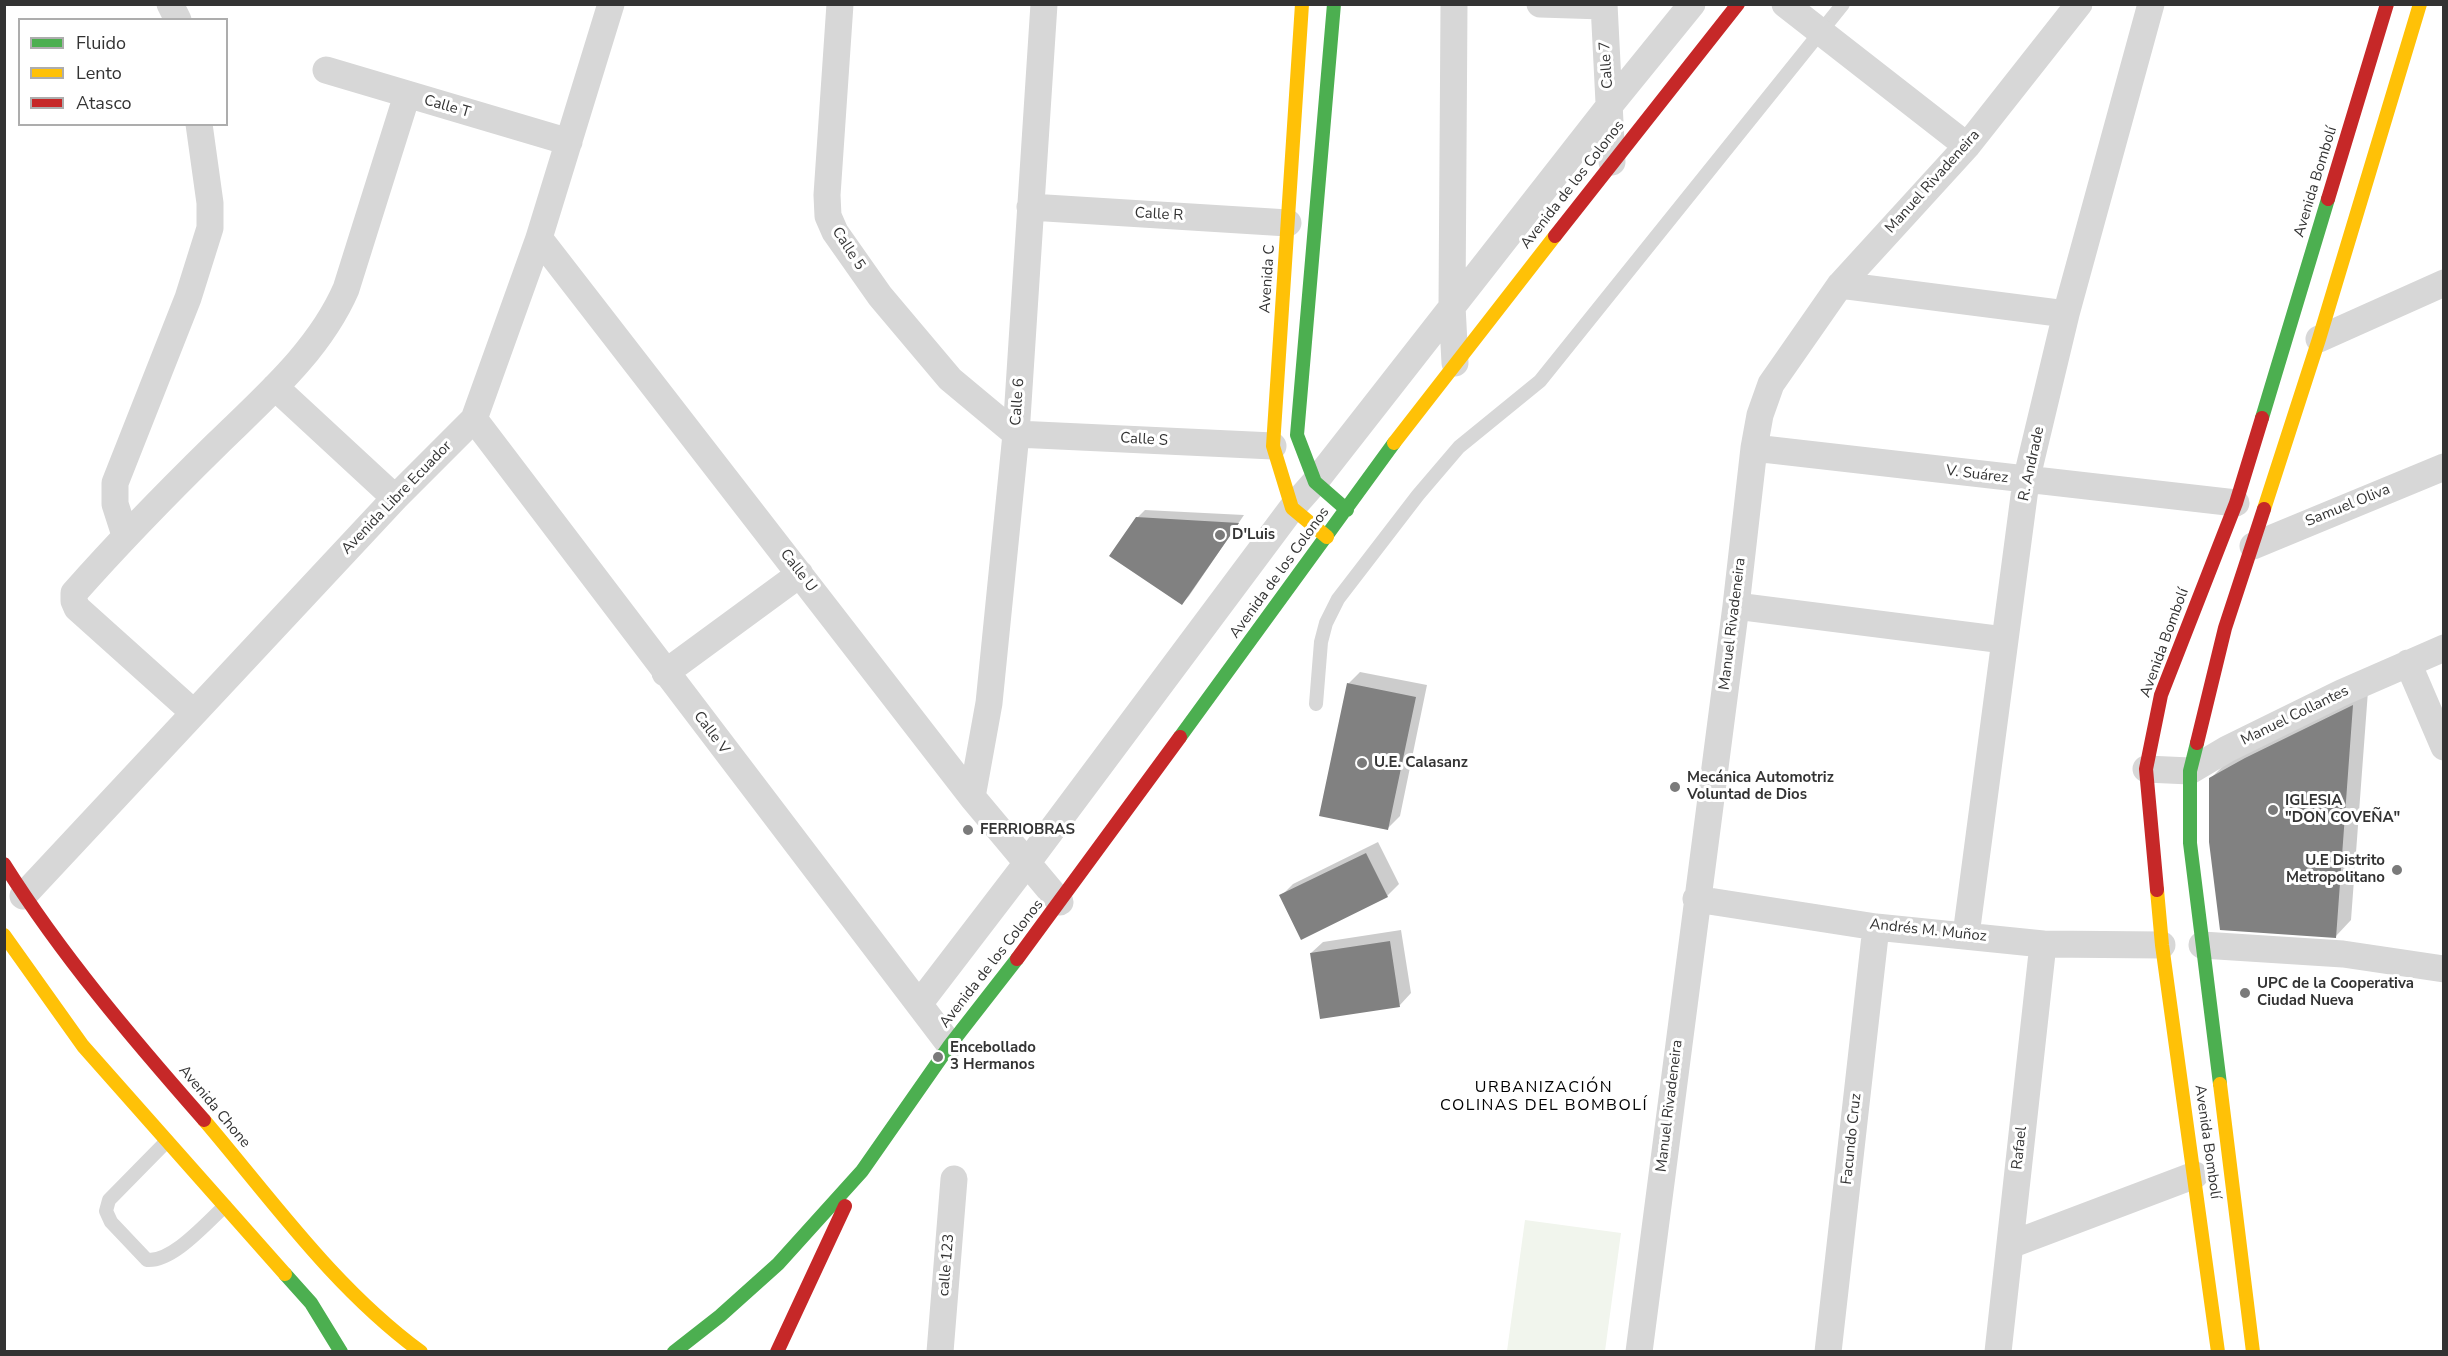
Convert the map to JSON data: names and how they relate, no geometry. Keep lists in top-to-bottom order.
{
  "streets": {
    "main road": [
      "Avenida Bombolí",
      "Avenida de los Colonos",
      "Avenida C",
      "Avenida Chone"
    ],
    "street": [
      "Calle 7",
      "Calle T",
      "Manuel Rivadeneira",
      "Calle R",
      "Calle 5",
      "Calle 6",
      "Calle S",
      "R. Andrade",
      "V. Suárez",
      "Avenida Libre Ecuador",
      "Samuel Oliva",
      "Calle U",
      "Manuel Collantes",
      "Calle V",
      "Andrés M. Muñoz",
      "Facundo Cruz",
      "Rafael",
      "calle 123"
    ]
  },
  "crossings": [
    ["Calle 7", "Avenida de los Colonos"],
    ["Calle T", "Avenida Libre Ecuador"],
    ["Manuel Rivadeneira", "V. Suárez"],
    ["Manuel Rivadeneira", "Andrés M. Muñoz"],
    ["Avenida Bombolí", "V. Suárez"],
    ["Avenida Bombolí", "Samuel Oliva"],
    ["Avenida Bombolí", "Manuel Collantes"],
    ["Avenida Bombolí", "Andrés M. Muñoz"],
    ["Avenida de los Colonos", "Calle U"],
    ["Avenida de los Colonos", "Calle V"],
    ["Calle R", "Avenida C"],
    ["Calle R", "Calle 6"],
    ["Calle 5", "Calle 6"],
    ["Calle 5", "Calle S"],
    ["Avenida C", "Calle S"],
    ["Calle 6", "Calle S"],
    ["Calle 6", "Calle U"],
    ["R. Andrade", "V. Suárez"],
    ["R. Andrade", "Andrés M. Muñoz"],
    ["Avenida Libre Ecuador", "Calle U"],
    ["Avenida Libre Ecuador", "Calle V"],
    ["Avenida Libre Ecuador", "Avenida Chone"],
    ["Andrés M. Muñoz", "Facundo Cruz"],
    ["Andrés M. Muñoz", "Rafael"]
  ],
  "districts": ["URBANIZACIÓN COLINAS DEL BOMBOLÍ"],
  "places": [
    "D'Luis",
    "U.E. Calasanz",
    "Mecánica Automotriz Voluntad de Dios",
    "IGLESIA \"DON COVEÑA\"",
    "FERRIOBRAS",
    "U.E Distrito Metropolitano",
    "UPC de la Cooperativa Ciudad Nueva",
    "Encebollado 3 Hermanos"
  ],
  "legend": ["Fluido", "Lento", "Atasco"]
}
